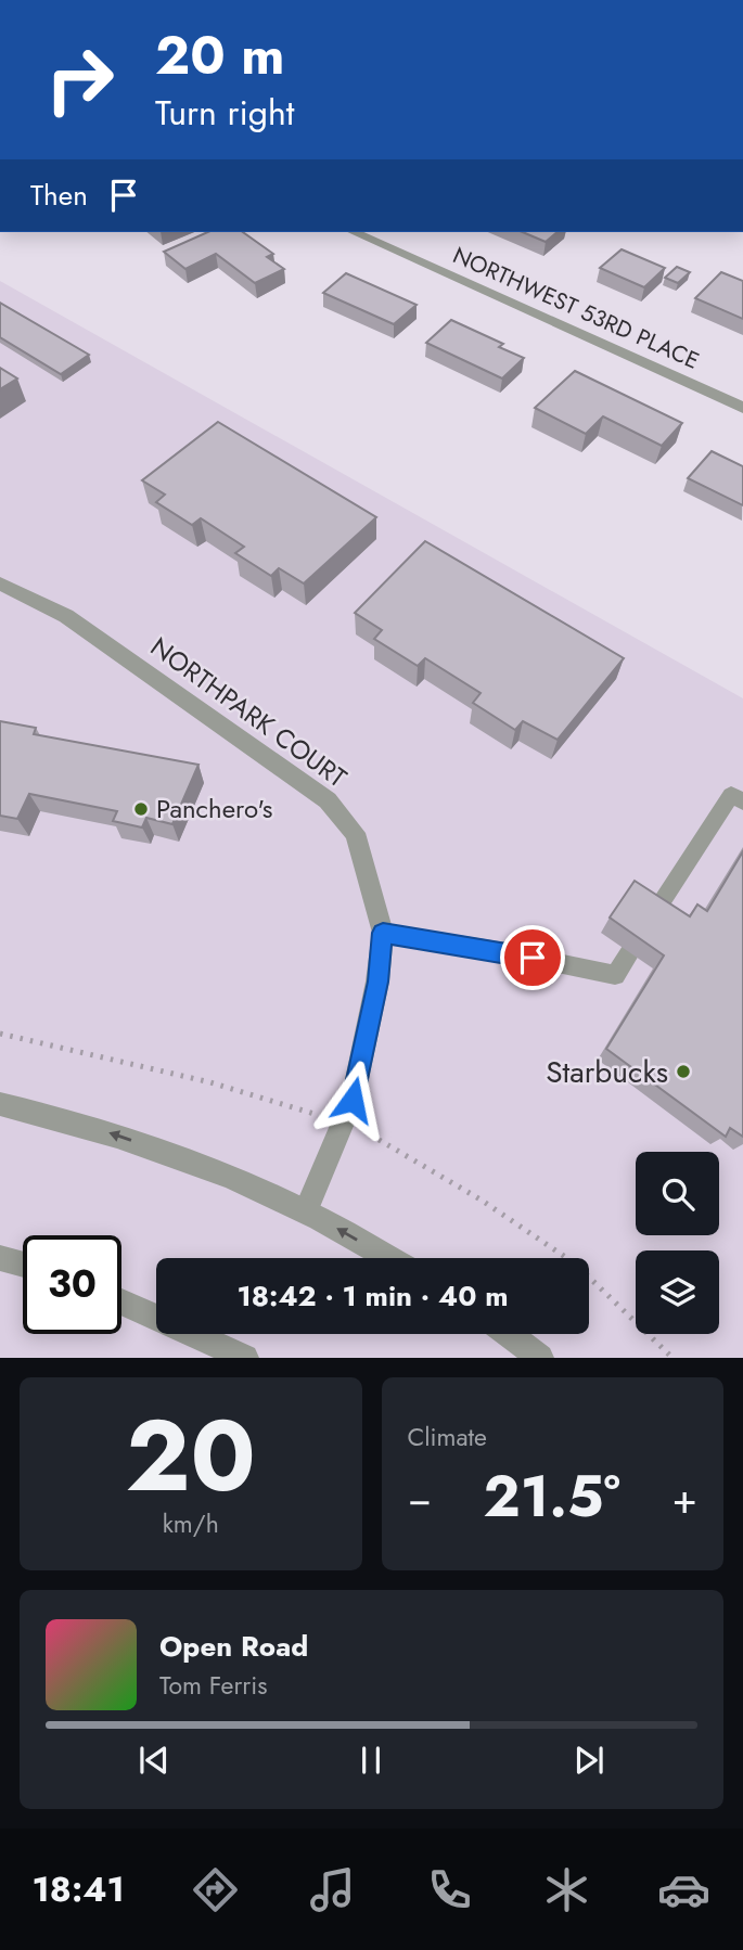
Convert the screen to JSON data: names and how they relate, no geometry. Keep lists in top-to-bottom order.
{
  "streets": {
    "street": ["NORTHWEST 53RD PLACE", "NORTHPARK COURT"]
  },
  "places": ["Panchero's", "Starbucks"],
  "page": {
    "turn": ["20 m", "Turn right"],
    "then": "Then",
    "limit": "30",
    "trip": "18:42 · 1 min · 40 m",
    "tile": [
      ["20", "km/h"],
      "Climate"
    ],
    "heat": ["−", "21.5°", "+"],
    "song": ["Open Road", "Tom Ferris"],
    "tabs": "18:41"
  }
}
